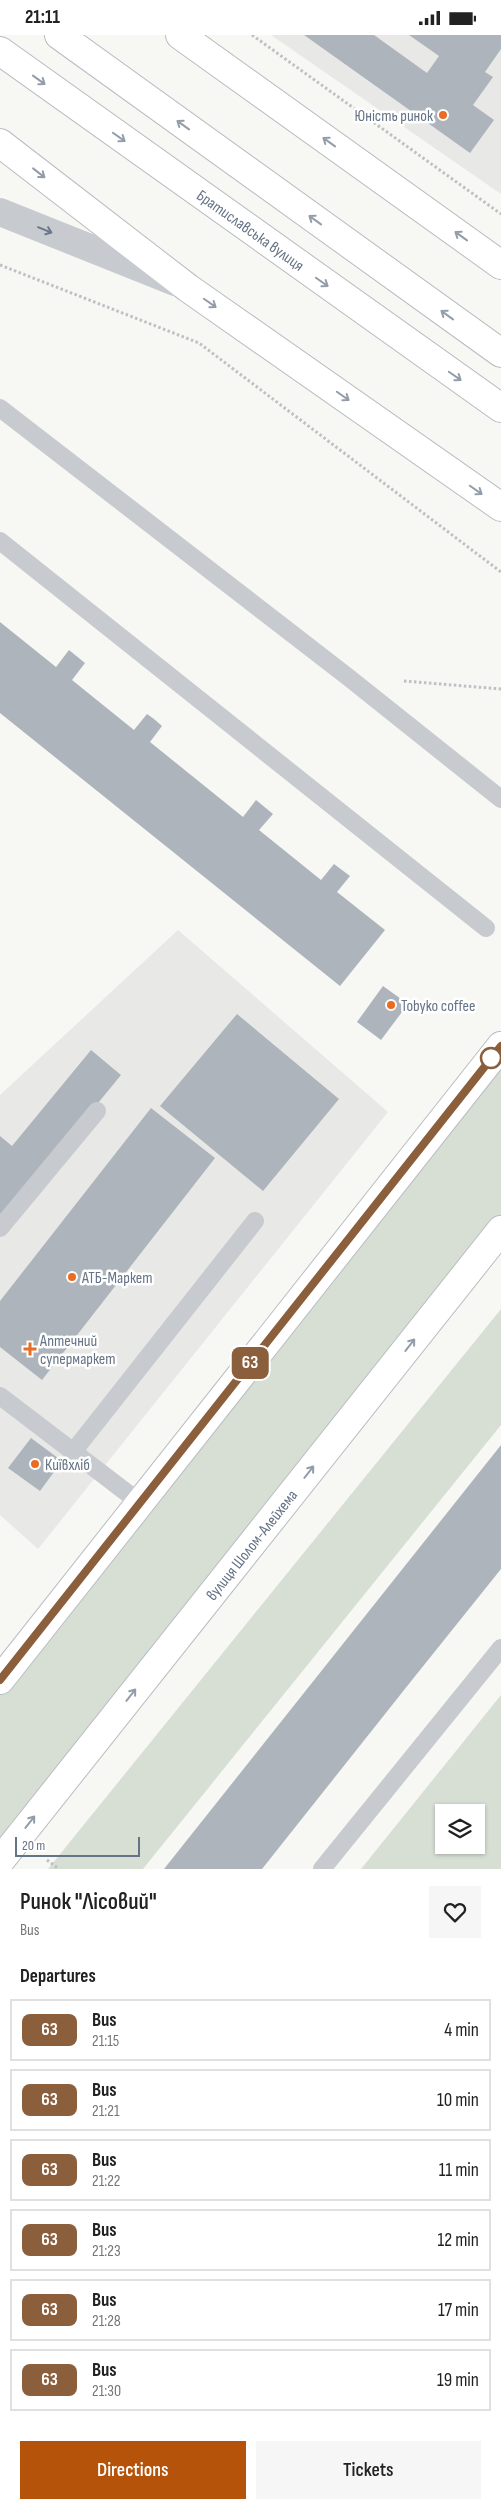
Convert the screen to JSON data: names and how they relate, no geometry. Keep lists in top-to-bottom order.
{
  "streets": {
    "street": ["Братиславська вулиця", "вулиця Шолом-Алейхема"]
  },
  "places": {
    "other": [
      "Юність ринок",
      "Tobyko coffee",
      "АТБ-Маркет",
      "Київхліб"
    ],
    "health": ["Аптечний супермаркет"]
  },
  "lines": ["bus line 63"],
  "scale_bar": "20 m",
  "page": {
    "status": "21:11",
    "on_map": "63",
    "scale": "20 m",
    "heading": [
      ["Ринок \"Лісовий\"", "Bus"],
      "Departures"
    ],
    "list": [
      {
        "mark": "63",
        "name": "Bus",
        "note": "21:15",
        "value": "4 min"
      },
      {
        "mark": "63",
        "name": "Bus",
        "note": "21:21",
        "value": "10 min"
      },
      {
        "mark": "63",
        "name": "Bus",
        "note": "21:22",
        "value": "11 min"
      },
      {
        "mark": "63",
        "name": "Bus",
        "note": "21:23",
        "value": "12 min"
      },
      {
        "mark": "63",
        "name": "Bus",
        "note": "21:28",
        "value": "17 min"
      },
      {
        "mark": "63",
        "name": "Bus",
        "note": "21:30",
        "value": "19 min"
      }
    ],
    "buttons": ["Directions", "Tickets"]
  }
}
